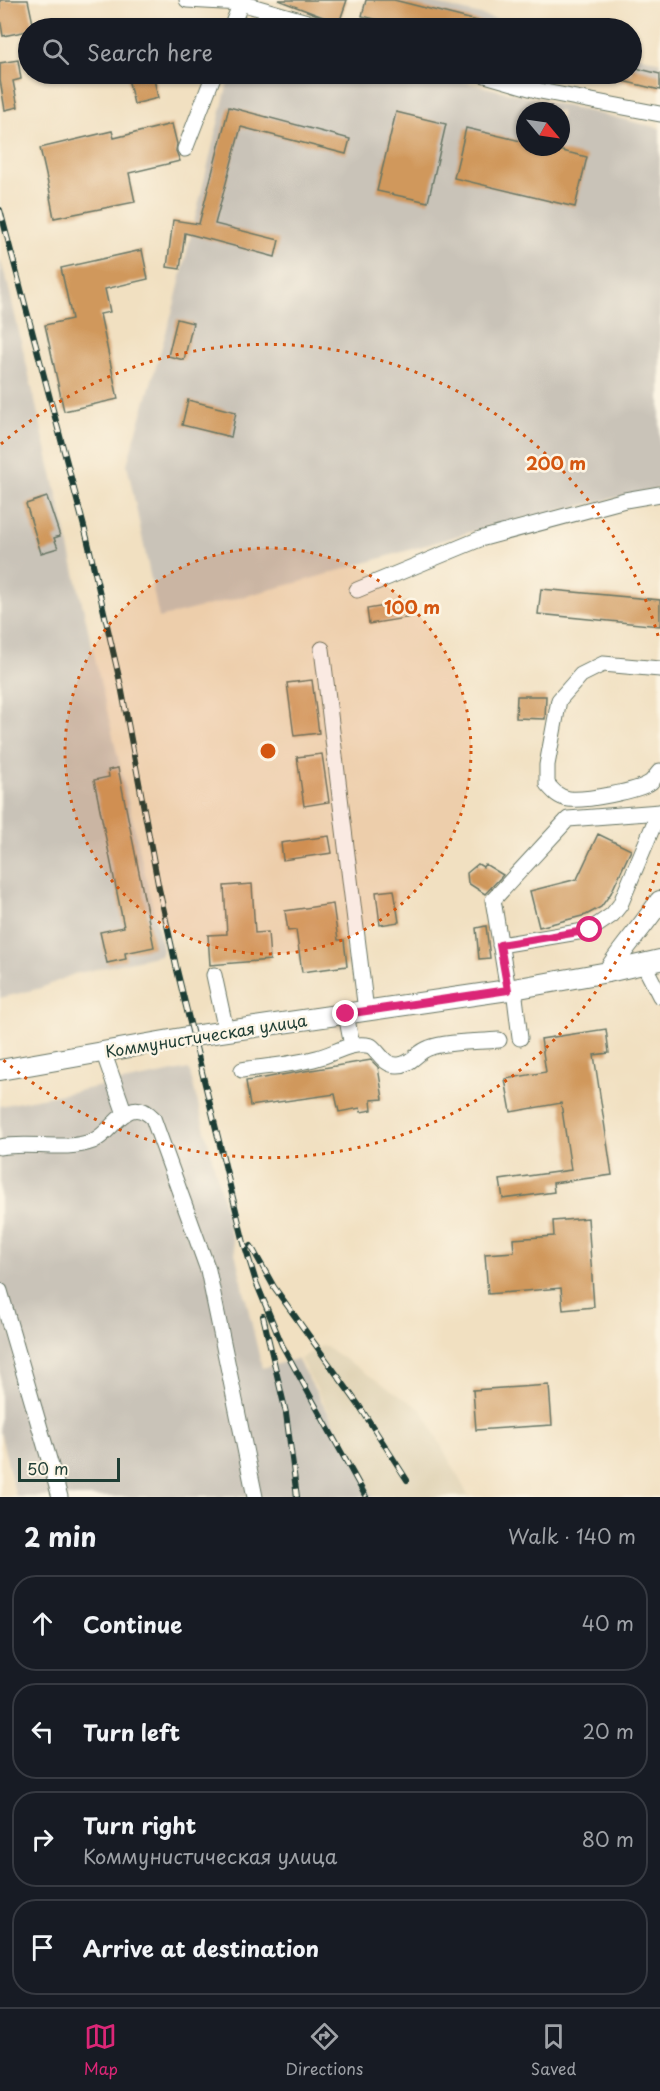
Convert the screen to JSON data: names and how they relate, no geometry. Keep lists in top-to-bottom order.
{
  "streets": {
    "main road": ["Коммунистическая улица"]
  },
  "scale_bar": "50 m",
  "north": "bottom right",
  "page": {
    "search": "Search here",
    "scale": "50 m",
    "heading": ["2 min", "Walk · 140 m"],
    "list": [
      ["Continue", "40 m"],
      ["Turn left", "20 m"],
      ["Turn right", "Коммунистическая улица", "80 m"],
      "Arrive at destination"
    ],
    "nav": ["Map", "Directions", "Saved"]
  },
  "rings": ["200 m", "100 m"]
}
